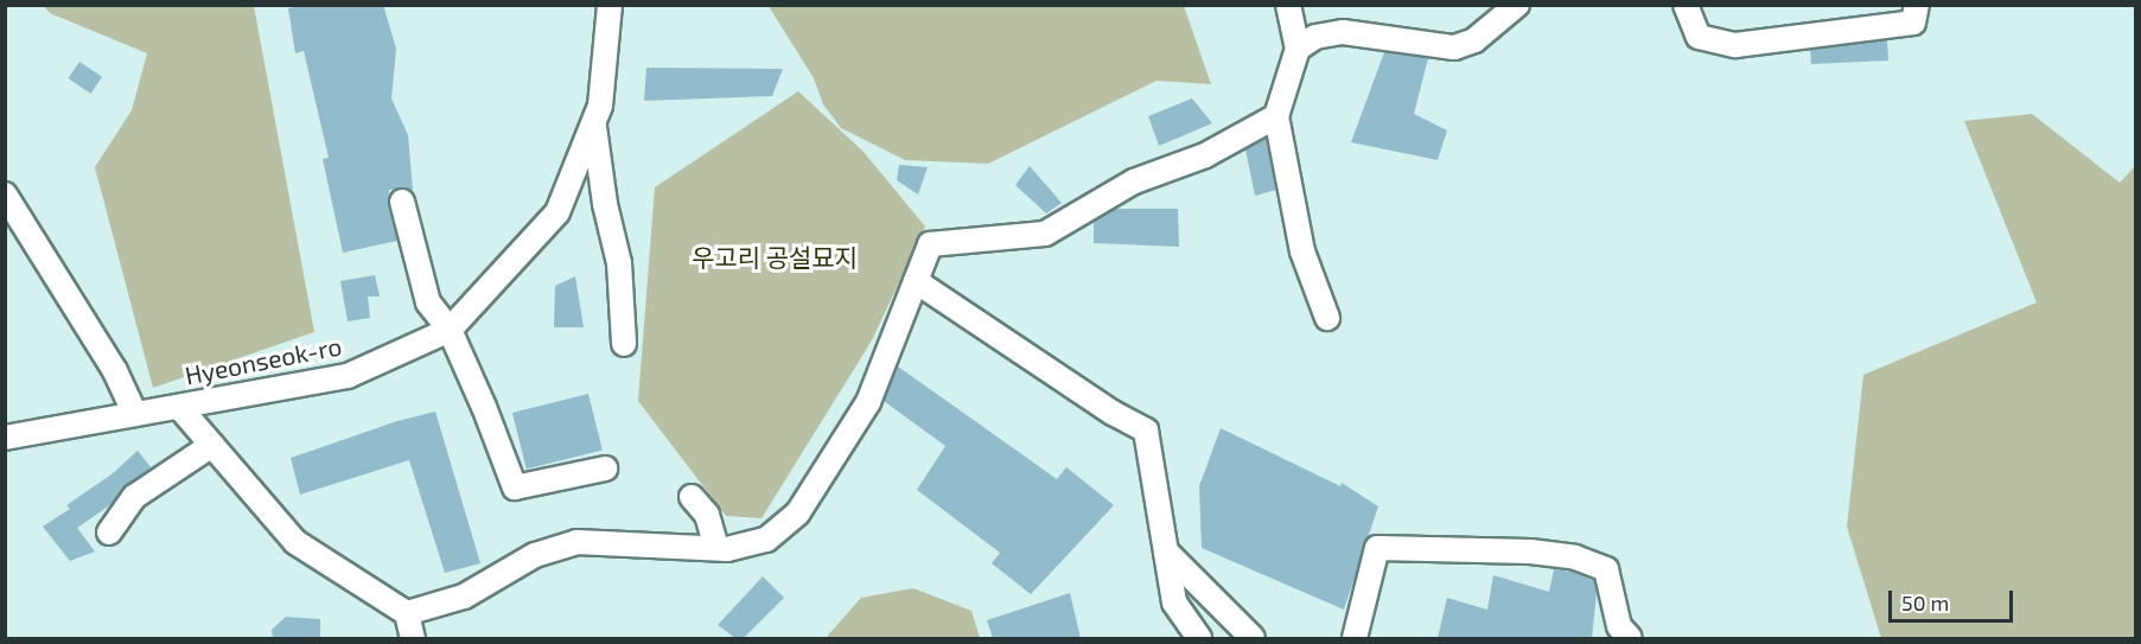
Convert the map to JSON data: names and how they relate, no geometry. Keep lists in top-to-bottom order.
{
  "streets": {
    "street": ["Hyeonseok-ro"]
  },
  "parks": ["우고리 공설묘지"],
  "scale_bar": "50 m"
}
